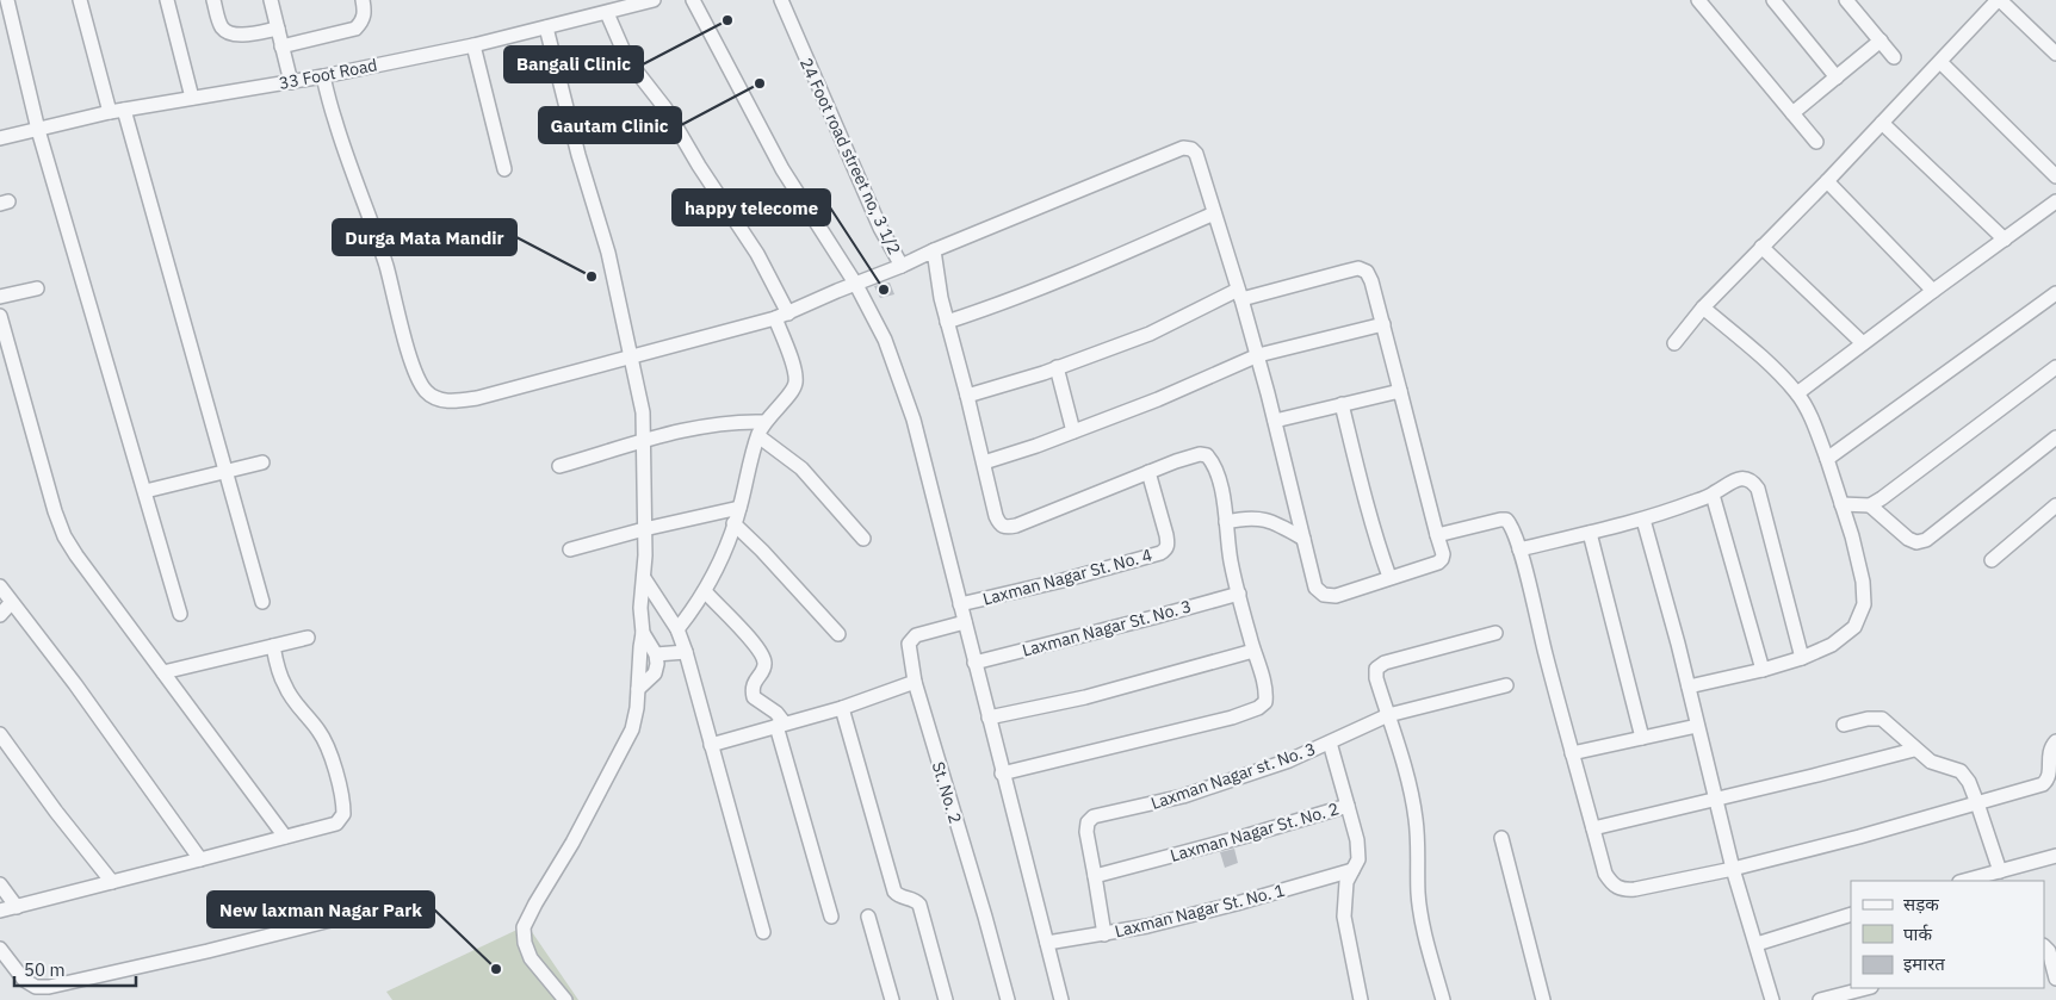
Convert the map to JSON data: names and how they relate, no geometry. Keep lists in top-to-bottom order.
{
  "streets": {
    "street": [
      "33 Foot Road",
      "24 Foot road street no, 3 1/2",
      "Laxman Nagar St. No. 4",
      "Laxman Nagar St. No. 3",
      "Laxman Nagar st. No. 3",
      "St. No. 2",
      "Laxman Nagar St. No. 2",
      "Laxman Nagar St. No. 1"
    ]
  },
  "crossings": [
    ["33 Foot Road", "24 Foot road street no, 3 1/2"],
    ["Laxman Nagar st. No. 3", "Laxman Nagar St. No. 2"],
    ["Laxman Nagar St. No. 2", "Laxman Nagar St. No. 1"]
  ],
  "places": [
    "Bangali Clinic",
    "Gautam Clinic",
    "Durga Mata Mandir",
    "happy telecome",
    "New laxman Nagar Park"
  ],
  "legend": ["सड़क", "पार्क", "इमारत"],
  "scale_bar": "50 m"
}
